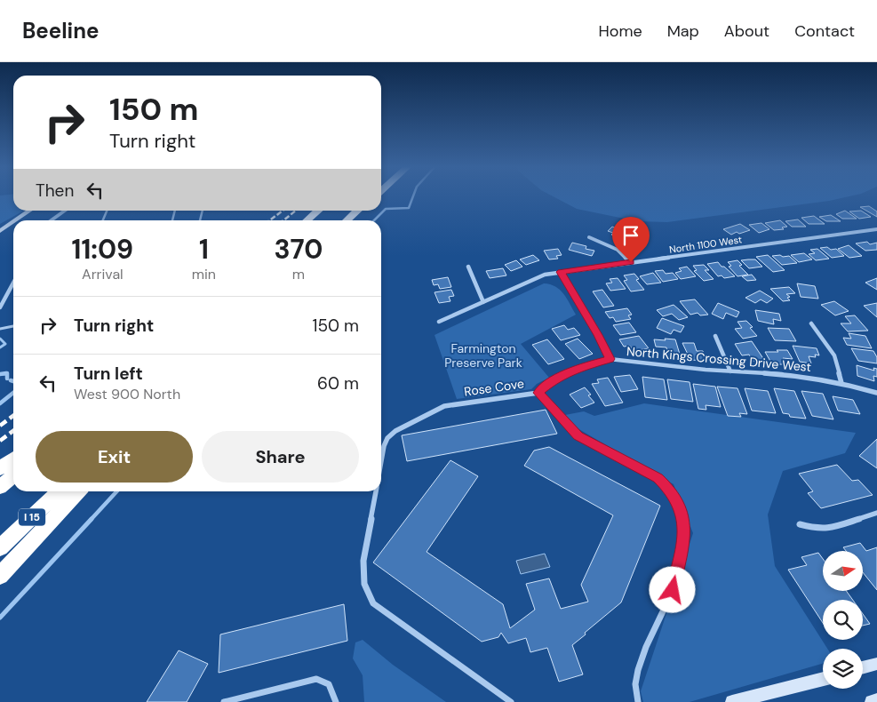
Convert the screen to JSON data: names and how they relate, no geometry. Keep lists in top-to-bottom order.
{
  "streets": {
    "highway": ["I 15"],
    "street": ["North 1100 West", "North Kings Crossing Drive West", "Rose Cove"]
  },
  "crossings": [
    ["North Kings Crossing Drive West", "Rose Cove"]
  ],
  "parks": ["Farmington Preserve Park"],
  "north": "right",
  "page": {
    "header": "Beeline",
    "nav": [
      "Home",
      "Map",
      "About",
      "Contact"
    ],
    "turn": ["150 m", "Turn right"],
    "then": "Then",
    "eta": [
      "11:09",
      "Arrival",
      "1",
      "min",
      "370",
      "m"
    ],
    "list": [
      {
        "name": "Turn right",
        "value": "150 m"
      },
      {
        "name": "Turn left",
        "note": "West 900 North",
        "value": "60 m"
      }
    ],
    "buttons": ["Exit", "Share"]
  }
}
